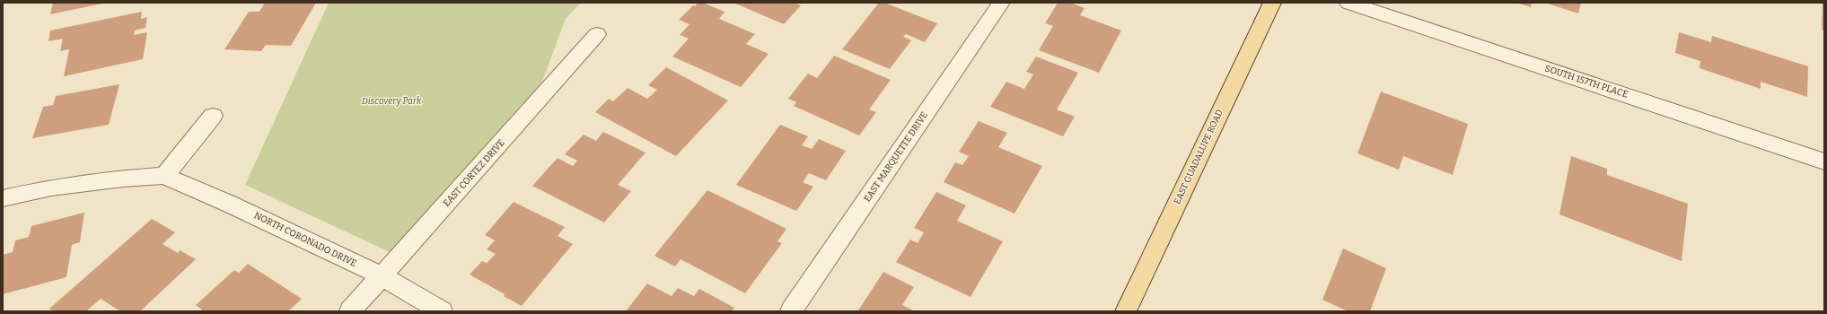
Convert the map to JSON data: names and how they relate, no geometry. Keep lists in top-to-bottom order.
{
  "streets": {
    "main road": ["EAST GUADALUPE ROAD"],
    "street": [
      "SOUTH 157TH PLACE",
      "EAST MARQUETTE DRIVE",
      "EAST CORTEZ DRIVE",
      "NORTH CORONADO DRIVE"
    ]
  },
  "crossings": [
    ["EAST CORTEZ DRIVE", "NORTH CORONADO DRIVE"]
  ],
  "parks": ["Discovery Park"]
}
